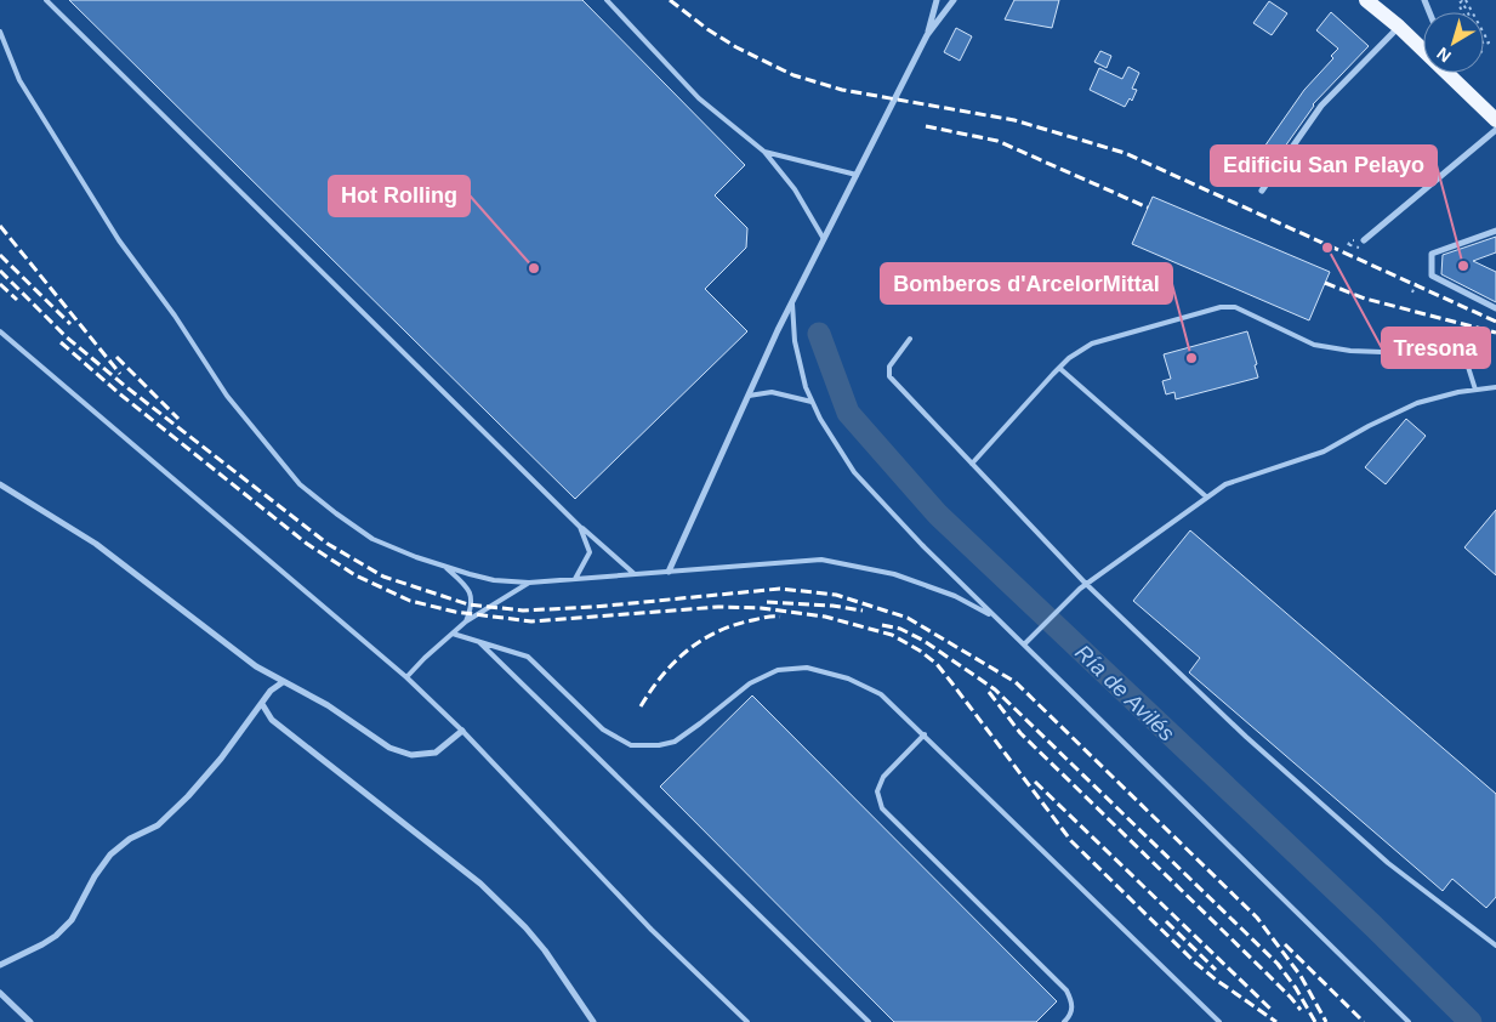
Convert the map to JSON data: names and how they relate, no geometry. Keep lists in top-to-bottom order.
{
  "water": ["Ría de Avilés"],
  "places": [
    "Tresona",
    "Edificiu San Pelayo",
    "Hot Rolling",
    "Bomberos d'ArcelorMittal"
  ],
  "north": "bottom left"
}
